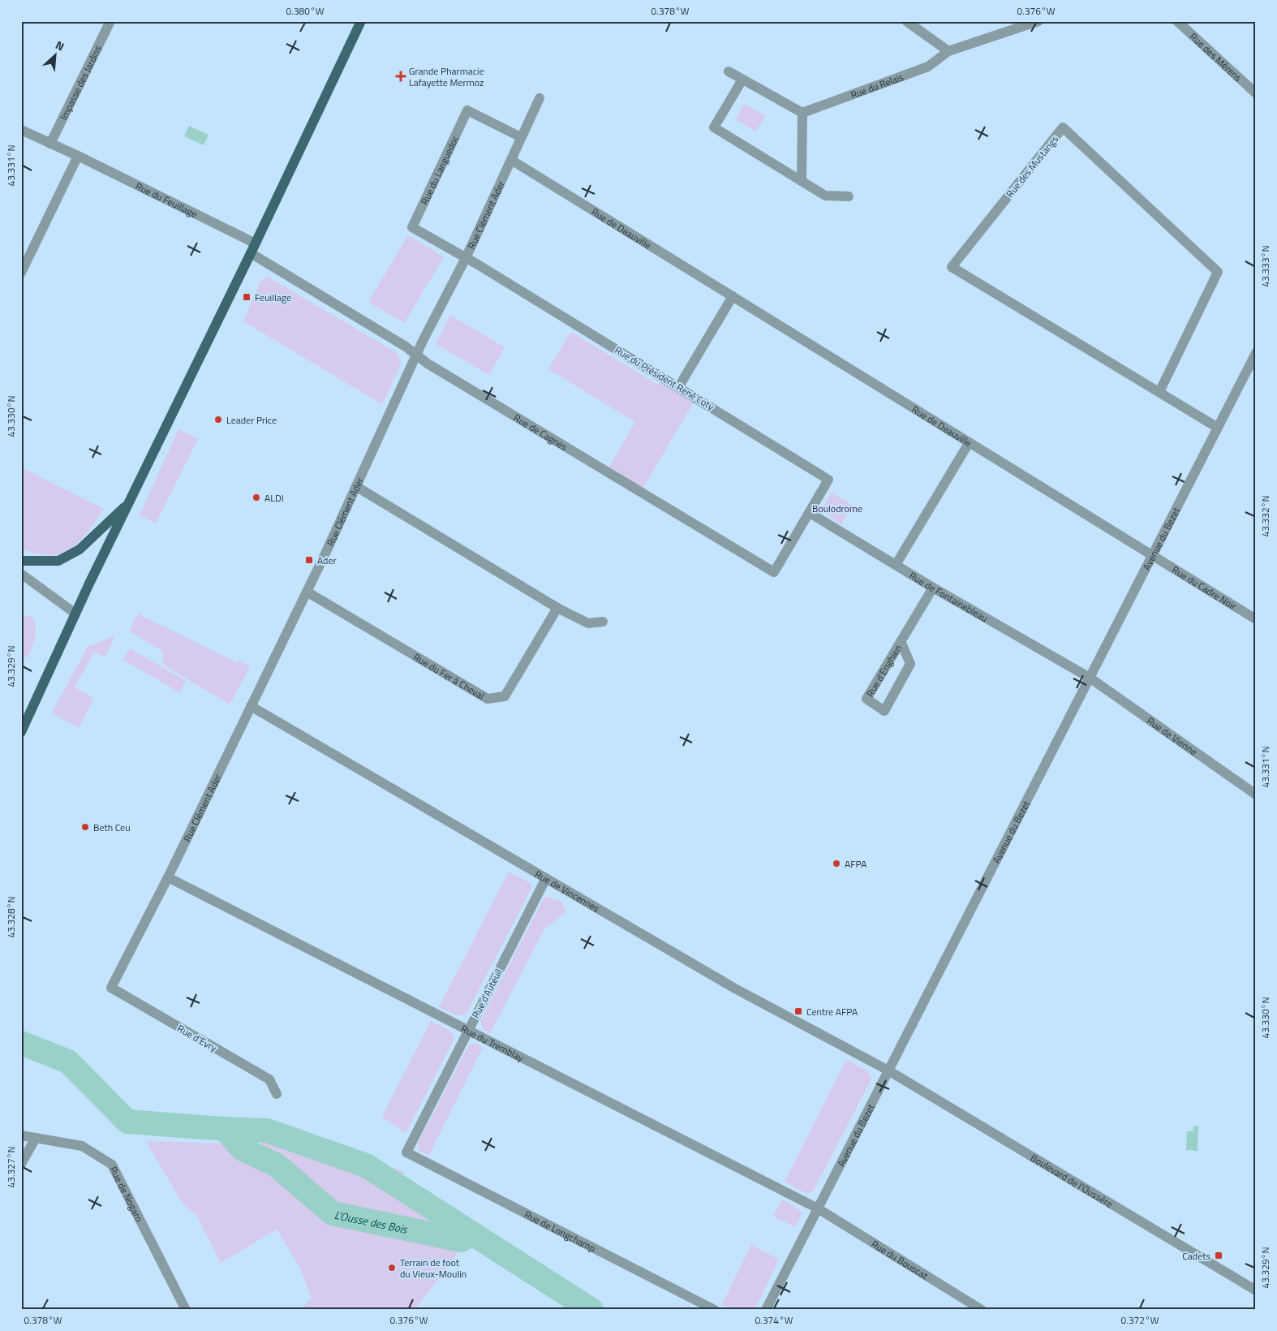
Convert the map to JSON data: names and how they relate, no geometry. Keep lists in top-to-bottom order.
{
  "streets": {
    "street": [
      "Rue des Mérens",
      "Impasse des Jardins",
      "Rue du Relais",
      "Rue des Mustangs",
      "Rue du Languedoc",
      "Rue du Feuillage",
      "Rue Clément Ader",
      "Rue de Deauville",
      "Rue du Président René Coty",
      "Rue de Cagnes",
      "Avenue du Bezet",
      "Rue du Cadre Noir",
      "Rue de Fontainebleau",
      "Rue d'Enghien",
      "Rue du Fer à Cheval",
      "Rue de Vienne",
      "Rue de Vincennes",
      "Rue d'Auteuil",
      "Rue d'Evry",
      "Rue du Tremblay",
      "Boulevard de l'Oussère",
      "Rue de Nogaro",
      "Rue de Longchamp",
      "Rue du Bouscat"
    ]
  },
  "crossings": [
    ["Impasse des Jardins", "Rue du Feuillage"],
    ["Rue des Mustangs", "Avenue du Bezet"],
    ["Rue du Languedoc", "Rue Clément Ader"],
    ["Rue du Languedoc", "Rue du Président René Coty"],
    ["Rue du Feuillage", "Rue de Cagnes"],
    ["Rue Clément Ader", "Rue de Deauville"],
    ["Rue Clément Ader", "Rue du Président René Coty"],
    ["Rue Clément Ader", "Rue de Cagnes"],
    ["Rue Clément Ader", "Rue du Fer à Cheval"],
    ["Rue Clément Ader", "Rue de Vincennes"],
    ["Rue Clément Ader", "Rue d'Evry"],
    ["Rue Clément Ader", "Rue du Tremblay"],
    ["Rue de Deauville", "Avenue du Bezet"],
    ["Rue de Deauville", "Rue du Cadre Noir"],
    ["Rue du Président René Coty", "Rue de Cagnes"],
    ["Rue du Président René Coty", "Rue de Fontainebleau"],
    ["Rue de Cagnes", "Rue de Fontainebleau"],
    ["Avenue du Bezet", "Rue du Cadre Noir"],
    ["Avenue du Bezet", "Rue de Fontainebleau"],
    ["Avenue du Bezet", "Rue de Vienne"],
    ["Avenue du Bezet", "Rue de Vincennes"],
    ["Avenue du Bezet", "Rue du Tremblay"],
    ["Avenue du Bezet", "Boulevard de l'Oussère"],
    ["Avenue du Bezet", "Rue du Bouscat"],
    ["Rue de Fontainebleau", "Rue d'Enghien"],
    ["Rue de Fontainebleau", "Rue de Vienne"],
    ["Rue de Vincennes", "Rue d'Auteuil"],
    ["Rue de Vincennes", "Boulevard de l'Oussère"],
    ["Rue d'Auteuil", "Rue du Tremblay"],
    ["Rue d'Auteuil", "Rue de Longchamp"],
    ["Rue du Tremblay", "Rue du Bouscat"]
  ],
  "water": ["L'Ousse des Bois"],
  "parks": ["Boulodrome"],
  "places": {
    "health": ["Grande Pharmacie Lafayette Mermoz"],
    "transit": [
      "Feuillage",
      "Ader",
      "Centre AFPA",
      "Cadets"
    ],
    "other": [
      "Leader Price",
      "ALDI",
      "Beth Ceu",
      "AFPA",
      "Terrain de foot du Vieux-Moulin"
    ]
  },
  "north": "top right",
  "coordinates": [
    "0.380°W",
    "0.378°W",
    "0.376°W",
    "43.331°N",
    "43.333°N",
    "43.330°N",
    "43.332°N",
    "43.329°N",
    "43.328°N",
    "43.327°N",
    "0.374°W",
    "0.372°W"
  ]
}
